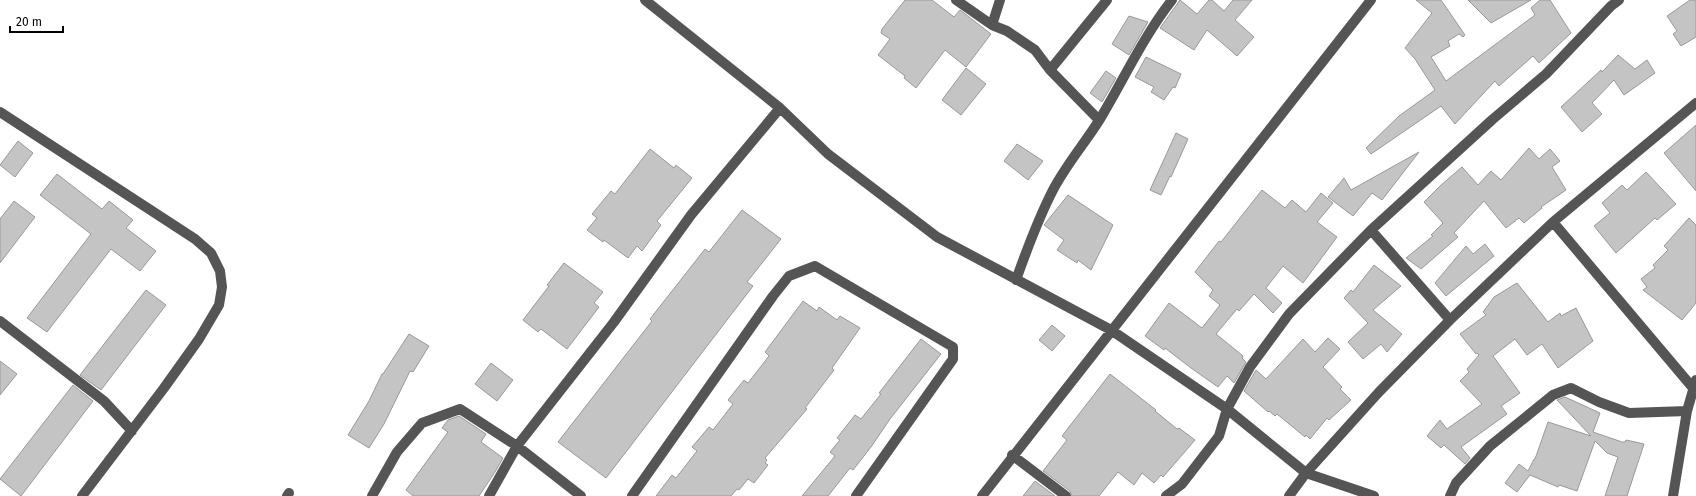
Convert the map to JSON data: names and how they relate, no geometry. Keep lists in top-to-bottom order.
{
  "scale_bar": "20 m"
}
